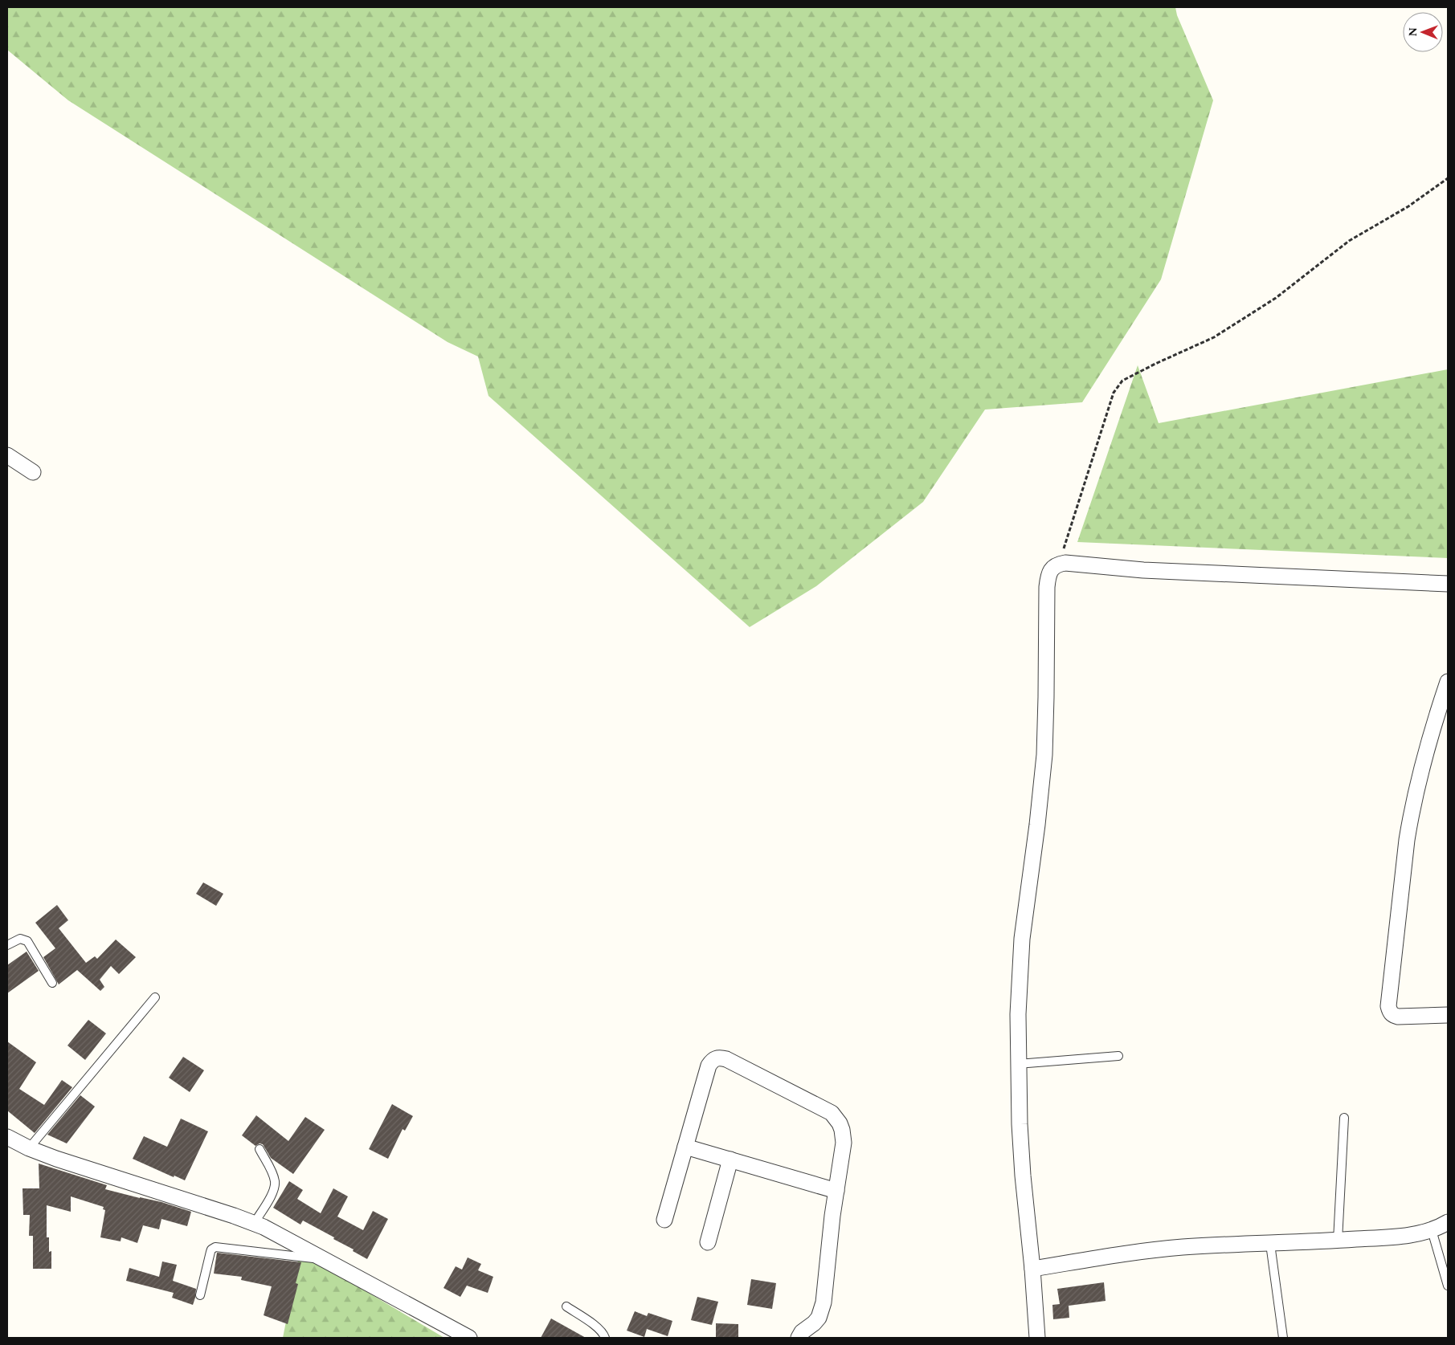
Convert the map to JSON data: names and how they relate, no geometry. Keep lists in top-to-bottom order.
{
  "north": "left"
}
